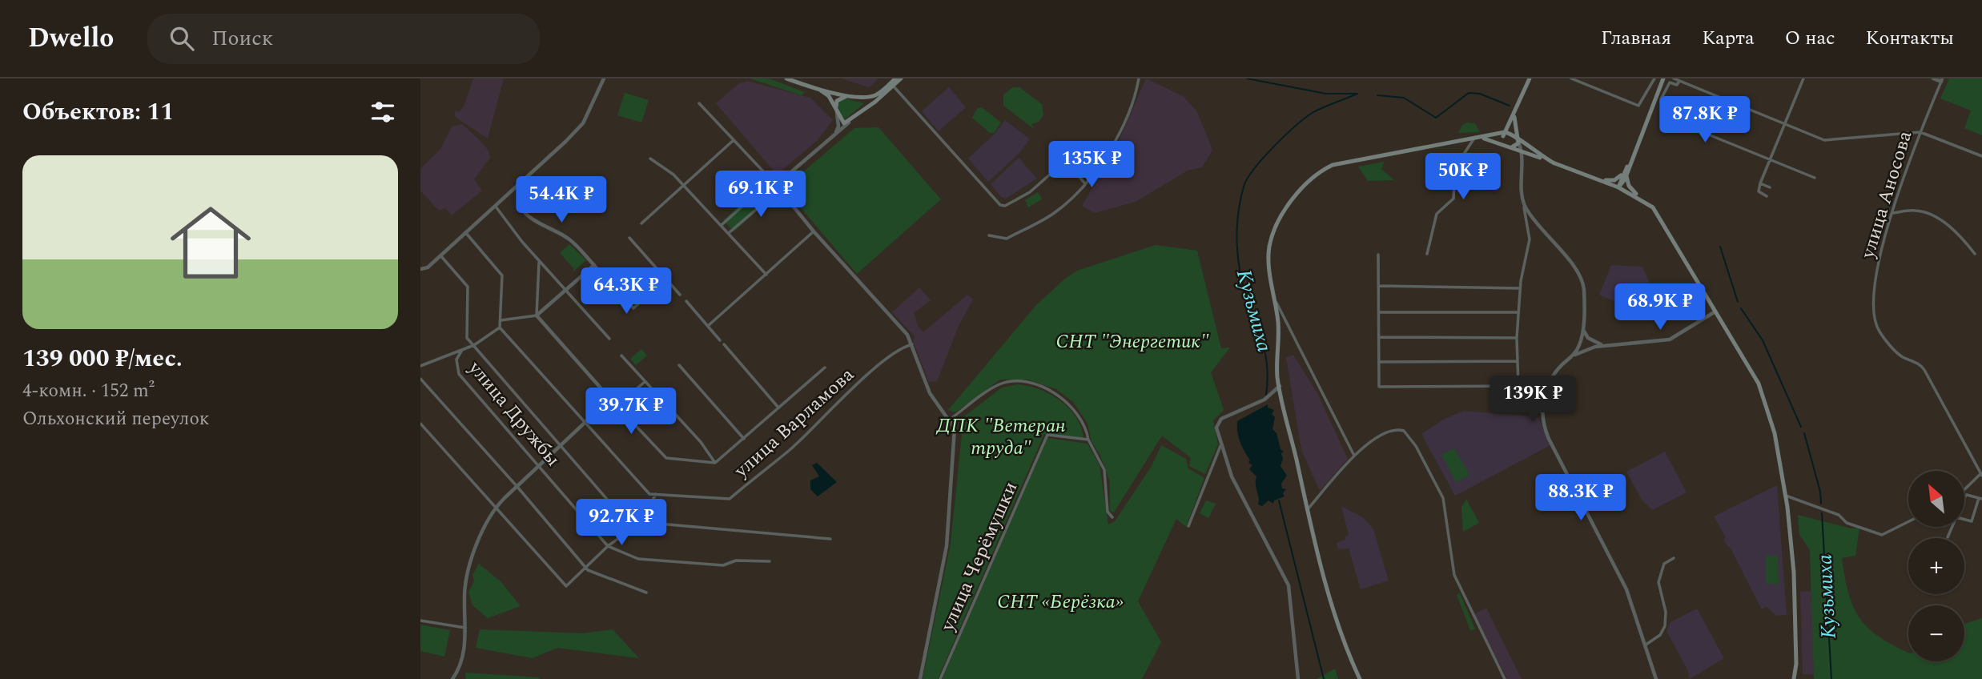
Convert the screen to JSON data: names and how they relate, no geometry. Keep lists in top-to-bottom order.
{
  "streets": {
    "street": [
      "улица Аносова",
      "улица Дружбы",
      "улица Варламова",
      "улица Черёмушки"
    ]
  },
  "water": ["Кузьмиха"],
  "parks": ["СНТ \"Энергетик\"", "ДПК \"Ветеран труда\"", "СНТ «Берёзка»"],
  "north": "top left",
  "page": {
    "header": "Dwello",
    "search": "Поиск",
    "nav": [
      "Главная",
      "Карта",
      "О нас",
      "Контакты"
    ],
    "heading": "Объектов: 11",
    "price": [
      "87.8K ₽",
      "135K ₽",
      "50K ₽",
      "69.1K ₽",
      "54.4K ₽",
      "64.3K ₽",
      "68.9K ₽",
      "139K ₽",
      "39.7K ₽",
      "88.3K ₽",
      "92.7K ₽"
    ],
    "list": [
      {
        "name": "139 000 ₽/мес.",
        "note": "4-комн. · 152 m² · Ольхонский переулок"
      }
    ],
    "map_buttons": ["+", "−"]
  }
}
